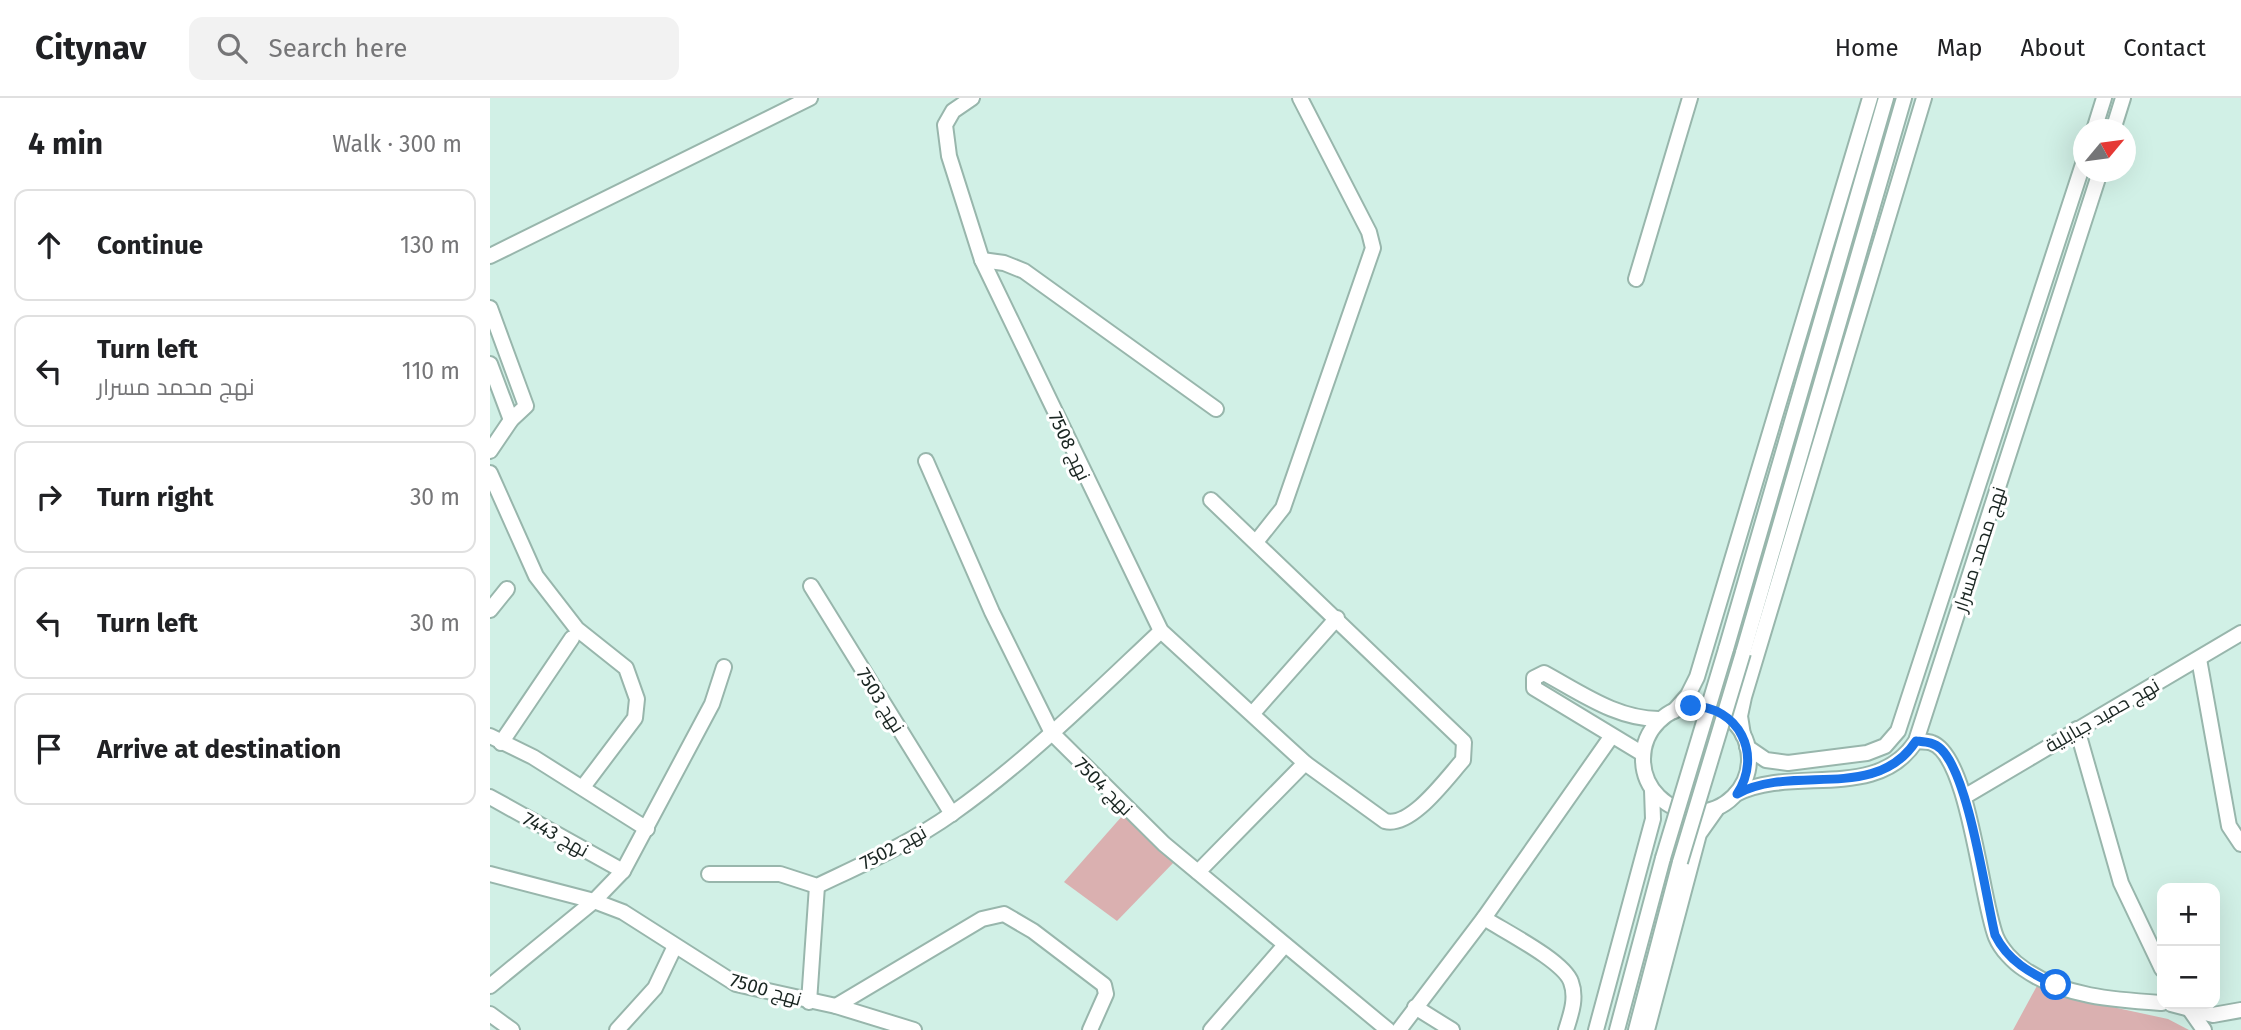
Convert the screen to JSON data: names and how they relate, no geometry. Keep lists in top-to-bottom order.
{
  "streets": {
    "street": [
      "نهج 7508",
      "نهج محمد مسرار",
      "نهج 7503",
      "نهج حميد جبايلية",
      "نهج 7504",
      "نهج 7443",
      "نهج 7502",
      "نهج 7500"
    ]
  },
  "crossings": [
    ["نهج 7508", "نهج 7502"],
    ["نهج 7503", "نهج 7502"],
    ["نهج 7504", "نهج 7502"]
  ],
  "north": "top right",
  "page": {
    "header": "Citynav",
    "search": "Search here",
    "nav": [
      "Home",
      "Map",
      "About",
      "Contact"
    ],
    "heading": ["4 min", "Walk · 300 m"],
    "list": [
      ["Continue", "130 m"],
      ["Turn left", "نهج محمد مسرار", "110 m"],
      ["Turn right", "30 m"],
      ["Turn left", "30 m"],
      "Arrive at destination"
    ],
    "map_buttons": ["+", "−"]
  }
}
